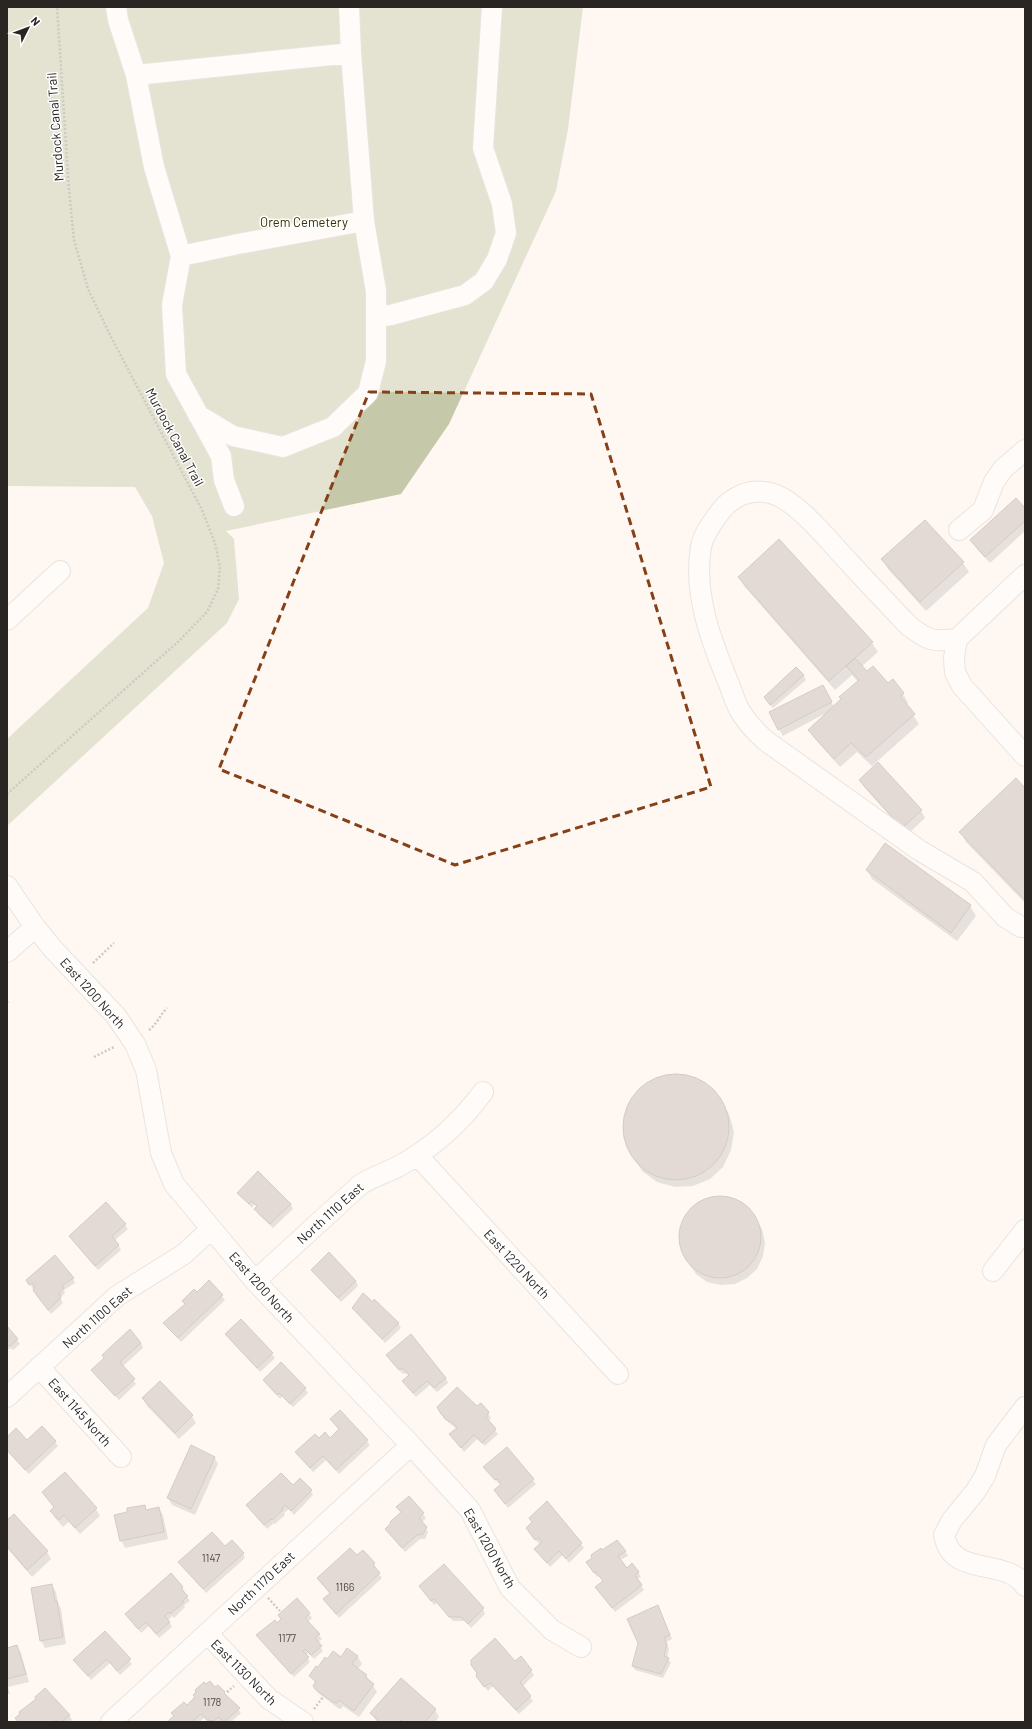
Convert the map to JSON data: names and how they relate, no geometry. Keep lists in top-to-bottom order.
{
  "streets": {
    "street": [
      "East 1200 North",
      "North 1110 East",
      "East 1220 North",
      "North 1100 East",
      "East 1145 North",
      "North 1170 East",
      "East 1130 North"
    ],
    "path": ["Murdock Canal Trail"]
  },
  "crossings": [
    ["East 1200 North", "North 1110 East"],
    ["East 1200 North", "North 1100 East"],
    ["East 1200 North", "North 1170 East"],
    ["North 1110 East", "East 1220 North"],
    ["North 1100 East", "East 1145 North"],
    ["North 1170 East", "East 1130 North"]
  ],
  "parks": ["Orem Cemetery"],
  "house_numbers": [
    "1147",
    "1166",
    "1177",
    "1178"
  ],
  "north": "top right"
}
